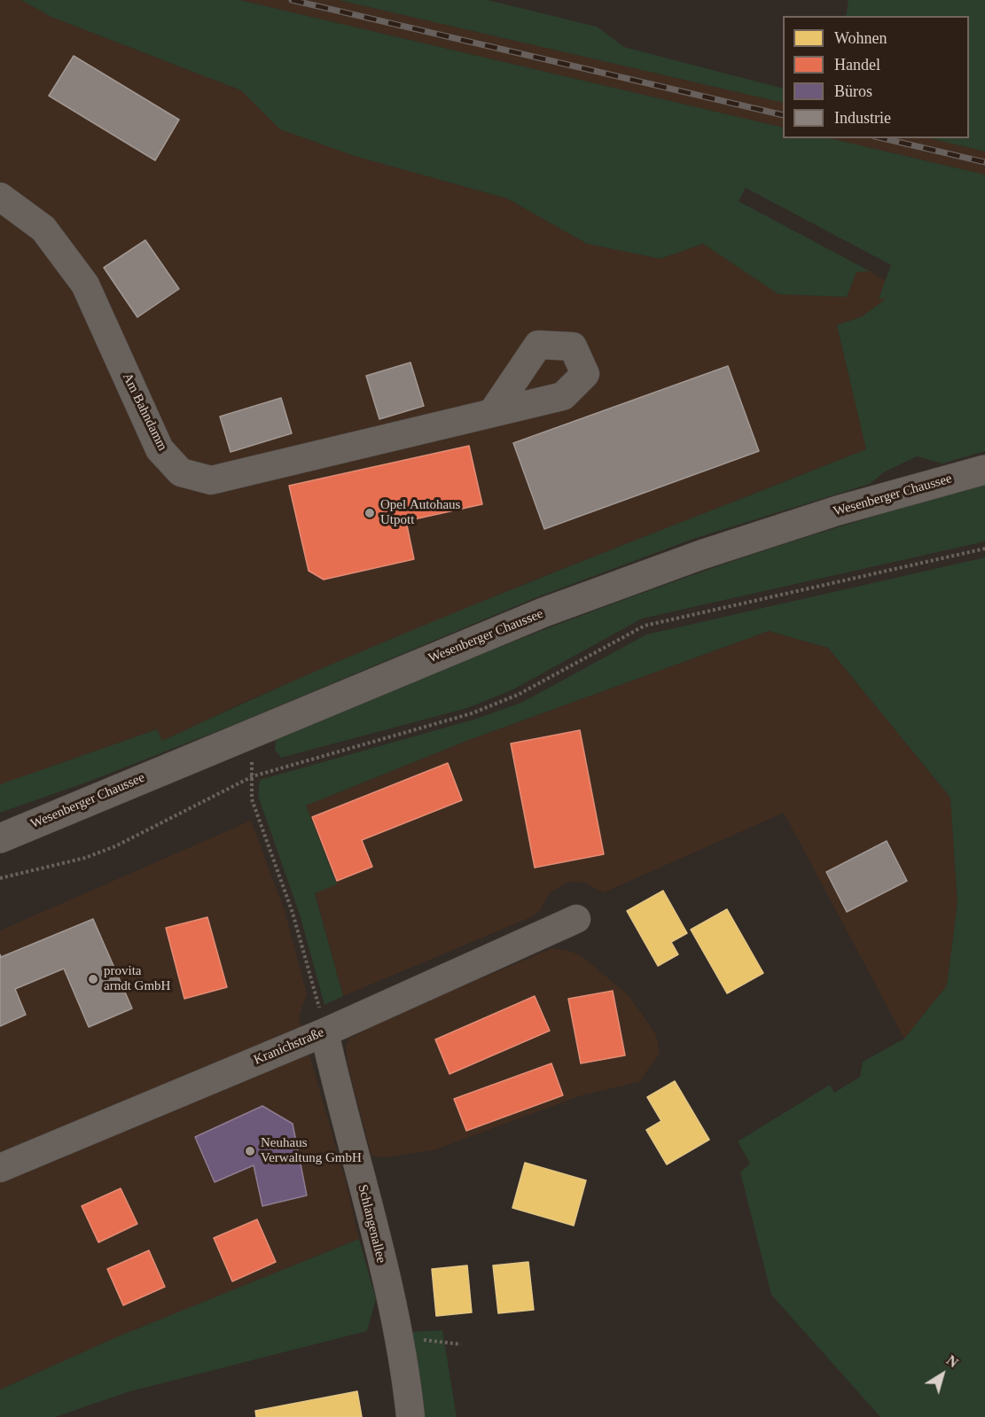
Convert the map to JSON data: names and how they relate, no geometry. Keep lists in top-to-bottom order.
{
  "streets": {
    "main road": ["Wesenberger Chaussee"],
    "street": ["Am Bahndamm", "Kranichstraße", "Schlangenallee"]
  },
  "crossings": [
    ["Kranichstraße", "Schlangenallee"]
  ],
  "places": ["Opel Autohaus Utpott", "provita arndt GmbH", "Neuhaus Verwaltung GmbH"],
  "legend": [
    "Wohnen",
    "Handel",
    "Büros",
    "Industrie"
  ],
  "north": "top right"
}
